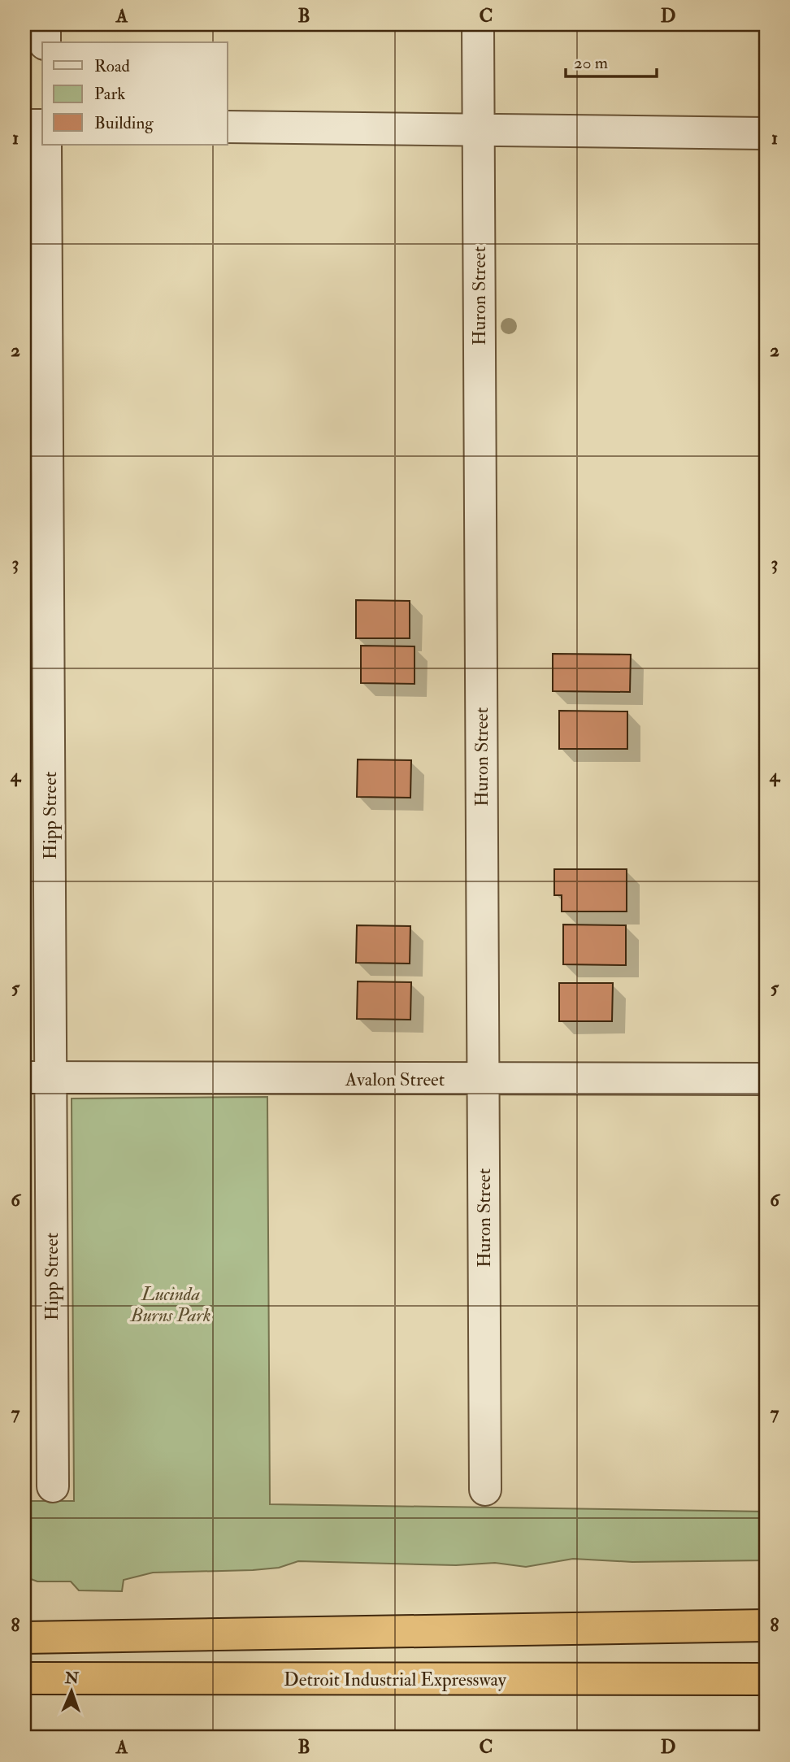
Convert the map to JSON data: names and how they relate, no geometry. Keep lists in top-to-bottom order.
{
  "streets": {
    "highway": ["Detroit Industrial Expressway"],
    "street": ["Huron Street", "Hipp Street", "Avalon Street"]
  },
  "crossings": [
    ["Huron Street", "Avalon Street"],
    ["Hipp Street", "Avalon Street"]
  ],
  "parks": ["Lucinda Burns Park"],
  "legend": ["Road", "Park", "Building"],
  "scale_bar": "20 m",
  "north": "top",
  "grid": {
    "columns": [
      "A",
      "B",
      "C",
      "D"
    ],
    "rows": [
      "1",
      "2",
      "3",
      "4",
      "5",
      "6",
      "7",
      "8"
    ]
  }
}
